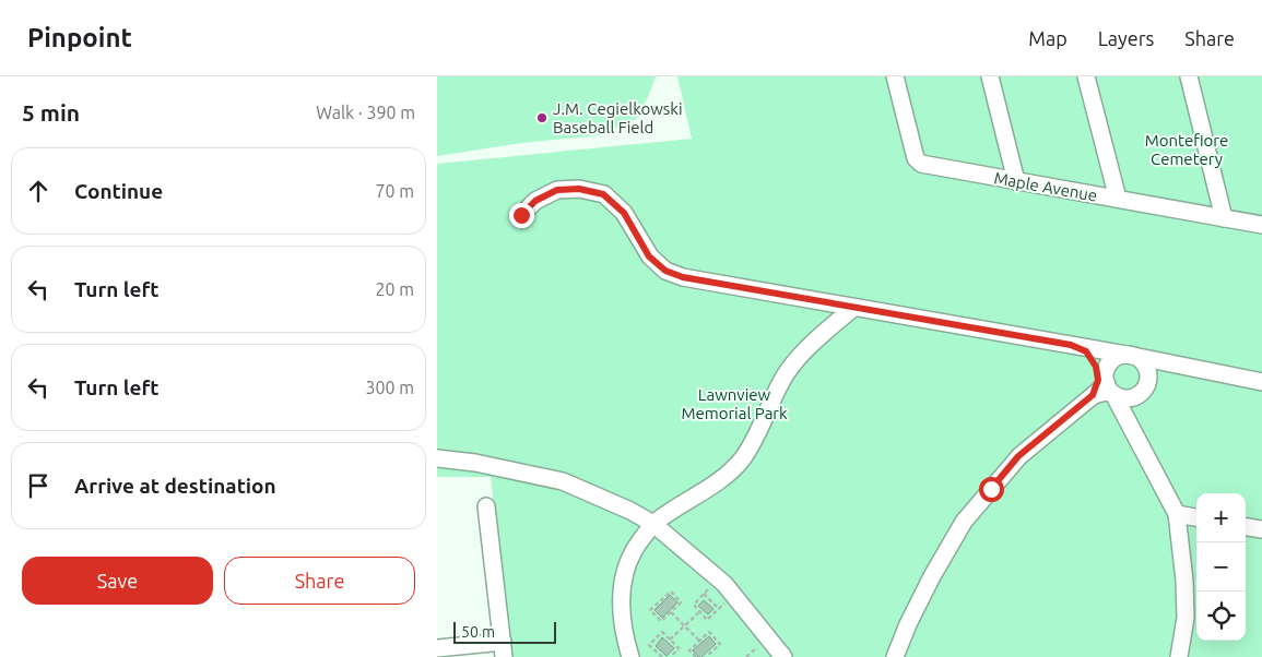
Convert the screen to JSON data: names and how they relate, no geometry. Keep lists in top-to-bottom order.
{
  "streets": {
    "street": ["Maple Avenue"]
  },
  "parks": ["Montefiore Cemetery", "Lawnview Memorial Park"],
  "places": ["J.M. Cegielkowski Baseball Field"],
  "scale_bar": "50 m",
  "page": {
    "header": "Pinpoint",
    "nav": ["Map", "Layers", "Share"],
    "heading": ["5 min", "Walk · 390 m"],
    "list": [
      ["Continue", "70 m"],
      ["Turn left", "20 m"],
      ["Turn left", "300 m"],
      "Arrive at destination"
    ],
    "map_buttons": ["+", "−"],
    "buttons": ["Save", "Share"],
    "scale": "50 m"
  }
}
